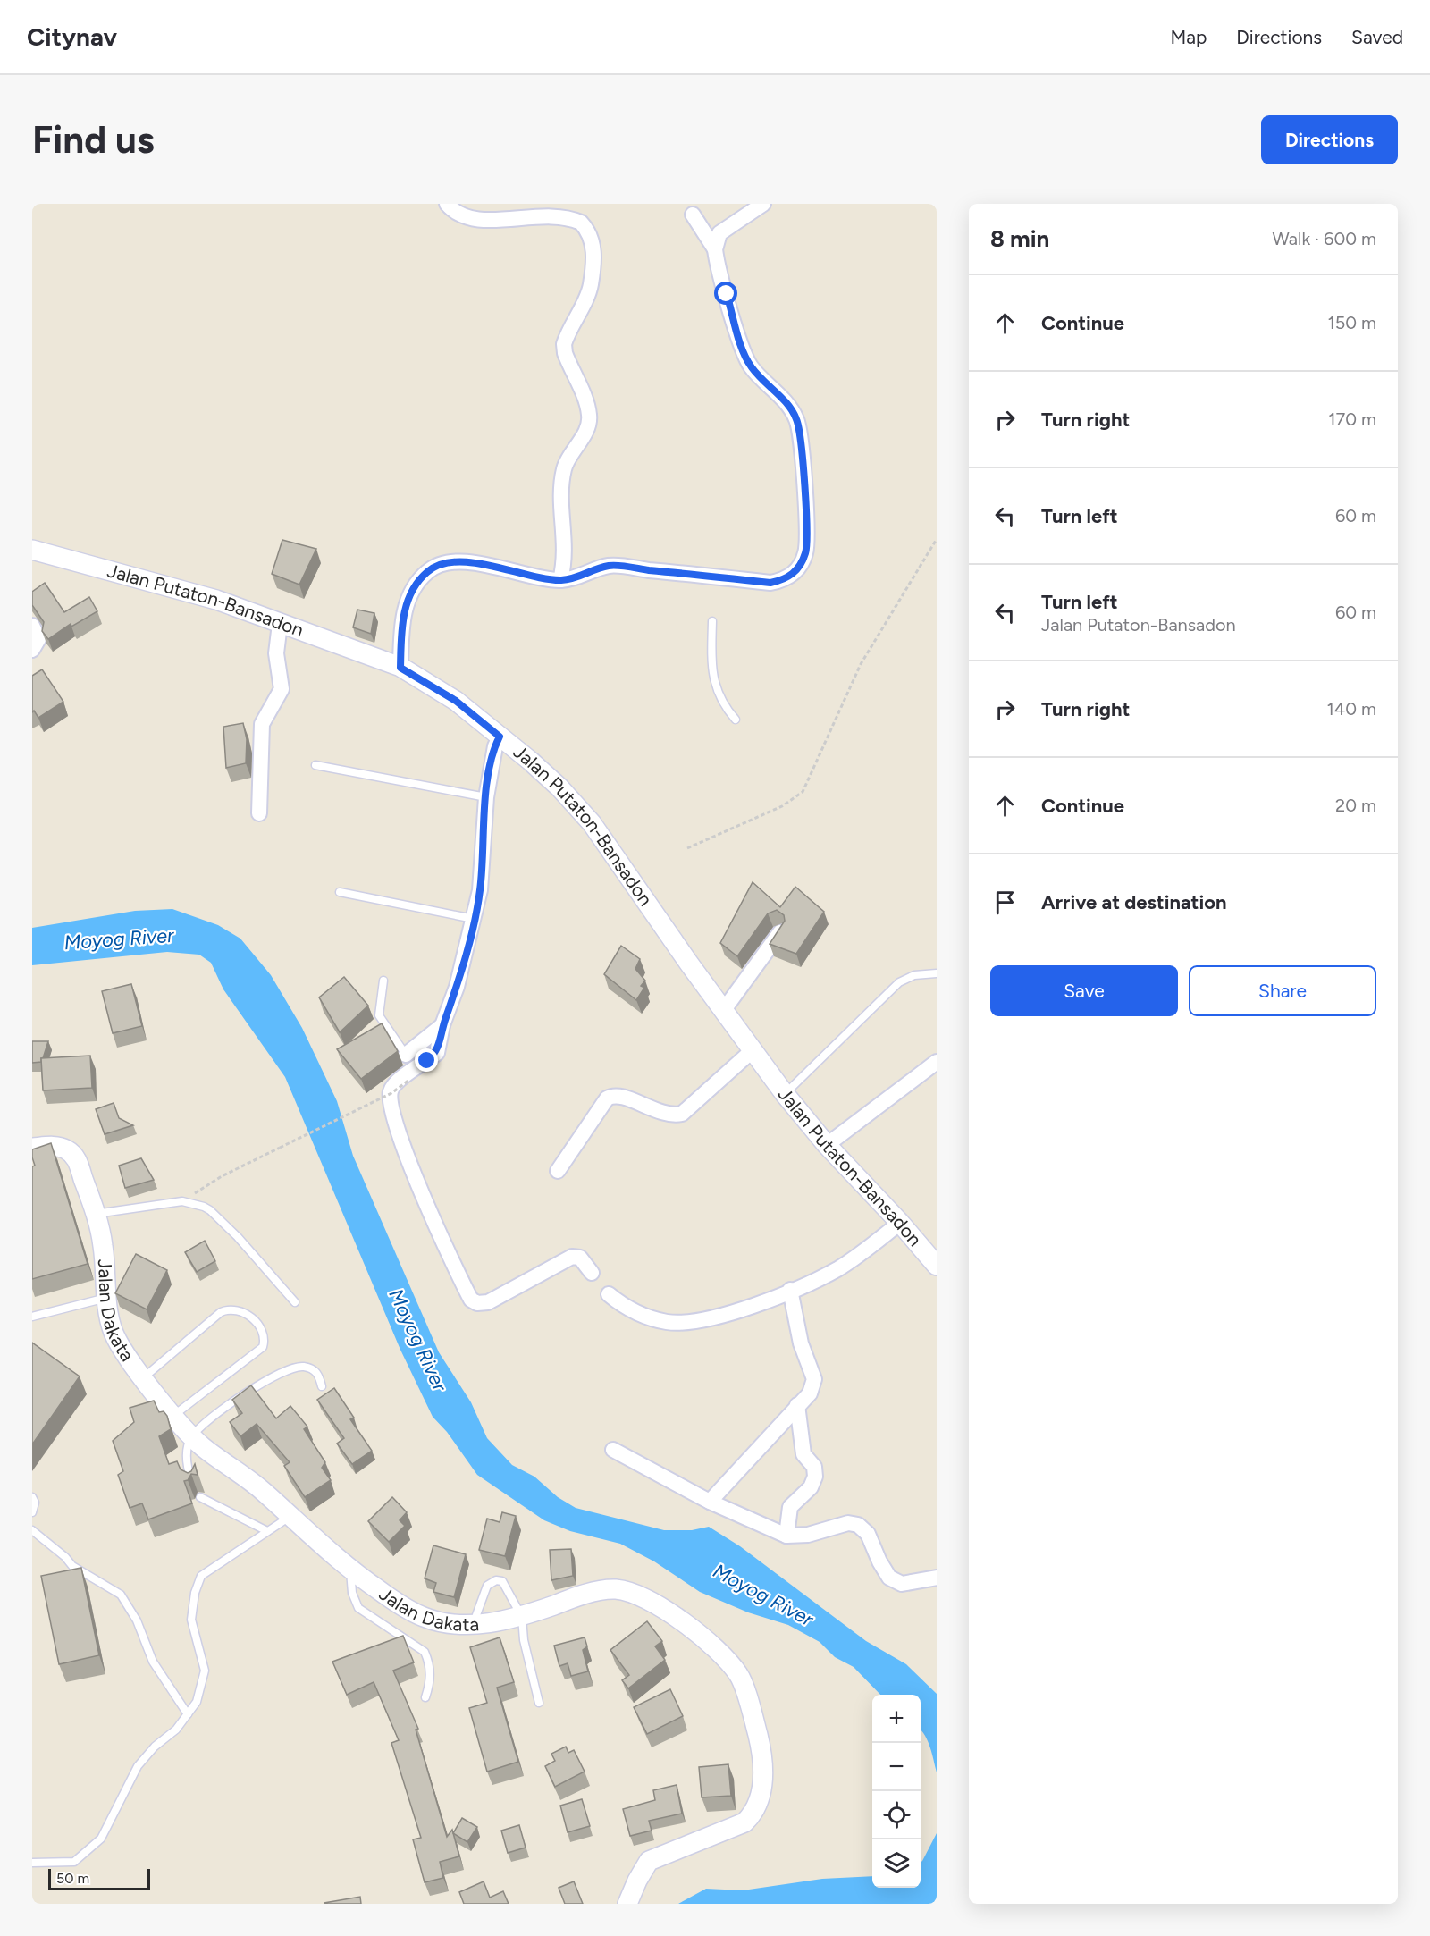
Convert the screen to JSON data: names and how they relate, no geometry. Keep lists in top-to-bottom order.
{
  "streets": {
    "street": ["Jalan Putaton-Bansadon", "Jalan Dakata"]
  },
  "water": ["Moyog River"],
  "scale_bar": "50 m",
  "page": {
    "header": "Citynav",
    "nav": ["Map", "Directions", "Saved"],
    "buttons": [
      "Directions",
      ["Save", "Share"]
    ],
    "title": "Find us",
    "heading": ["8 min", "Walk · 600 m"],
    "list": [
      ["Continue", "150 m"],
      ["Turn right", "170 m"],
      ["Turn left", "60 m"],
      ["Turn left", "Jalan Putaton-Bansadon", "60 m"],
      ["Turn right", "140 m"],
      ["Continue", "20 m"],
      "Arrive at destination"
    ],
    "map_buttons": ["+", "−"],
    "scale": "50 m"
  }
}
